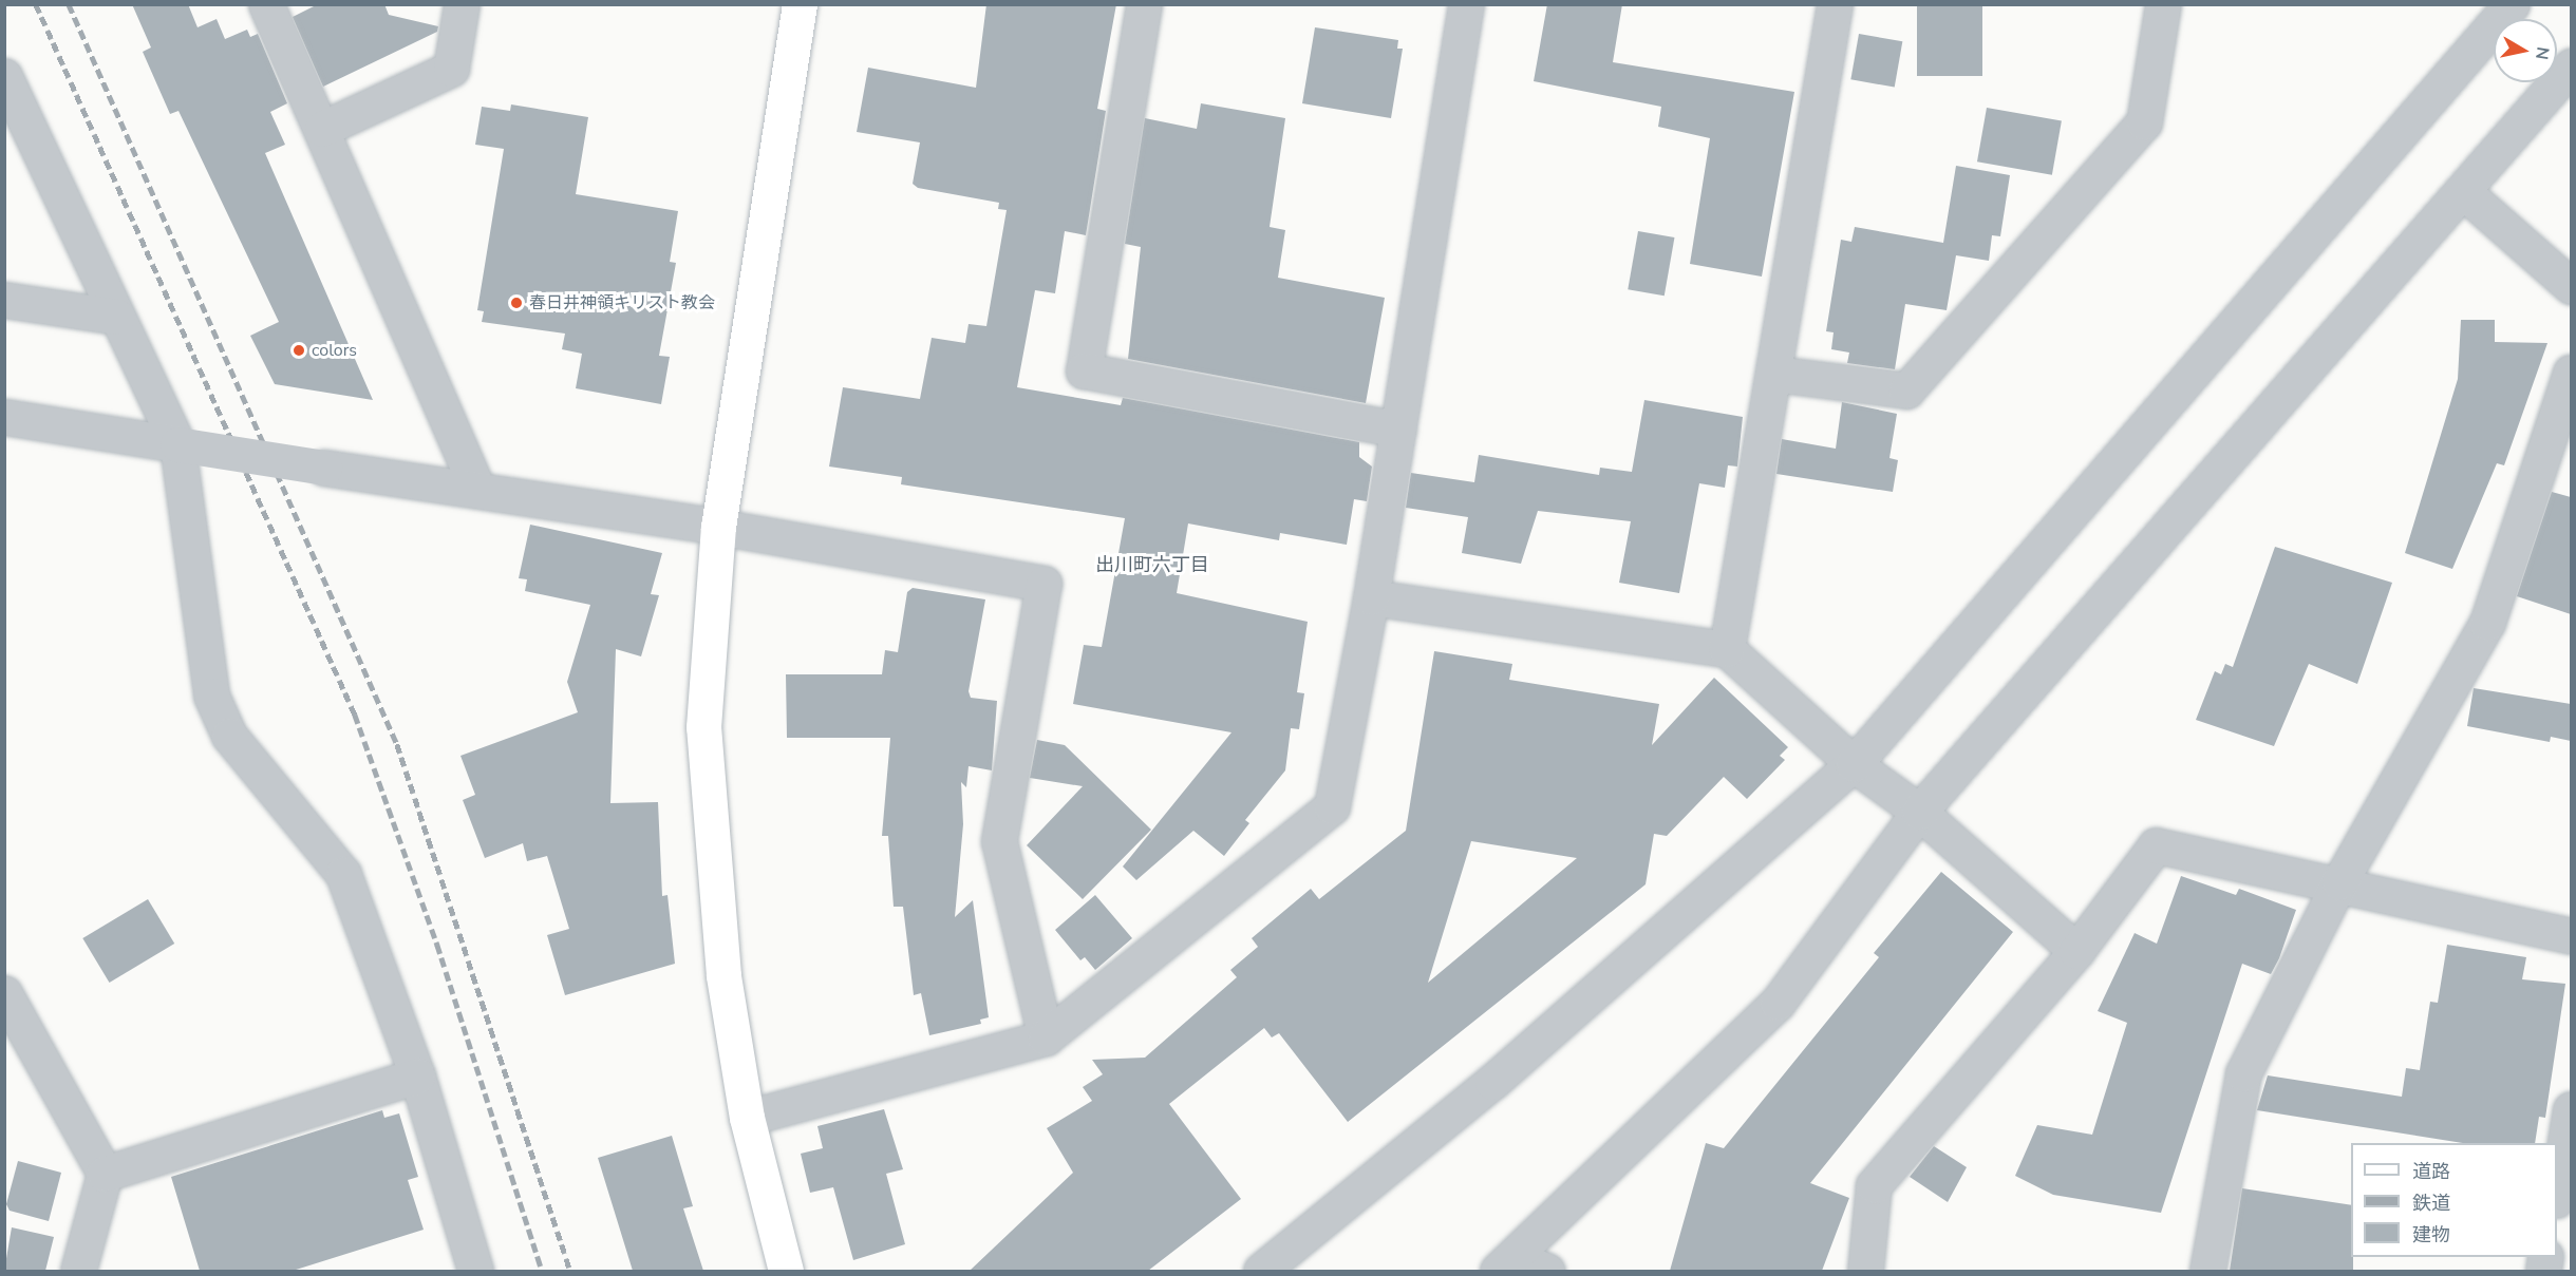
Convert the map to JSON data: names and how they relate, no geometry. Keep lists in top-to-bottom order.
{
  "districts": ["出川町六丁目"],
  "places": ["春日井神領キリスト教会", "colors"],
  "legend": ["道路", "鉄道", "建物"],
  "north": "right"
}
